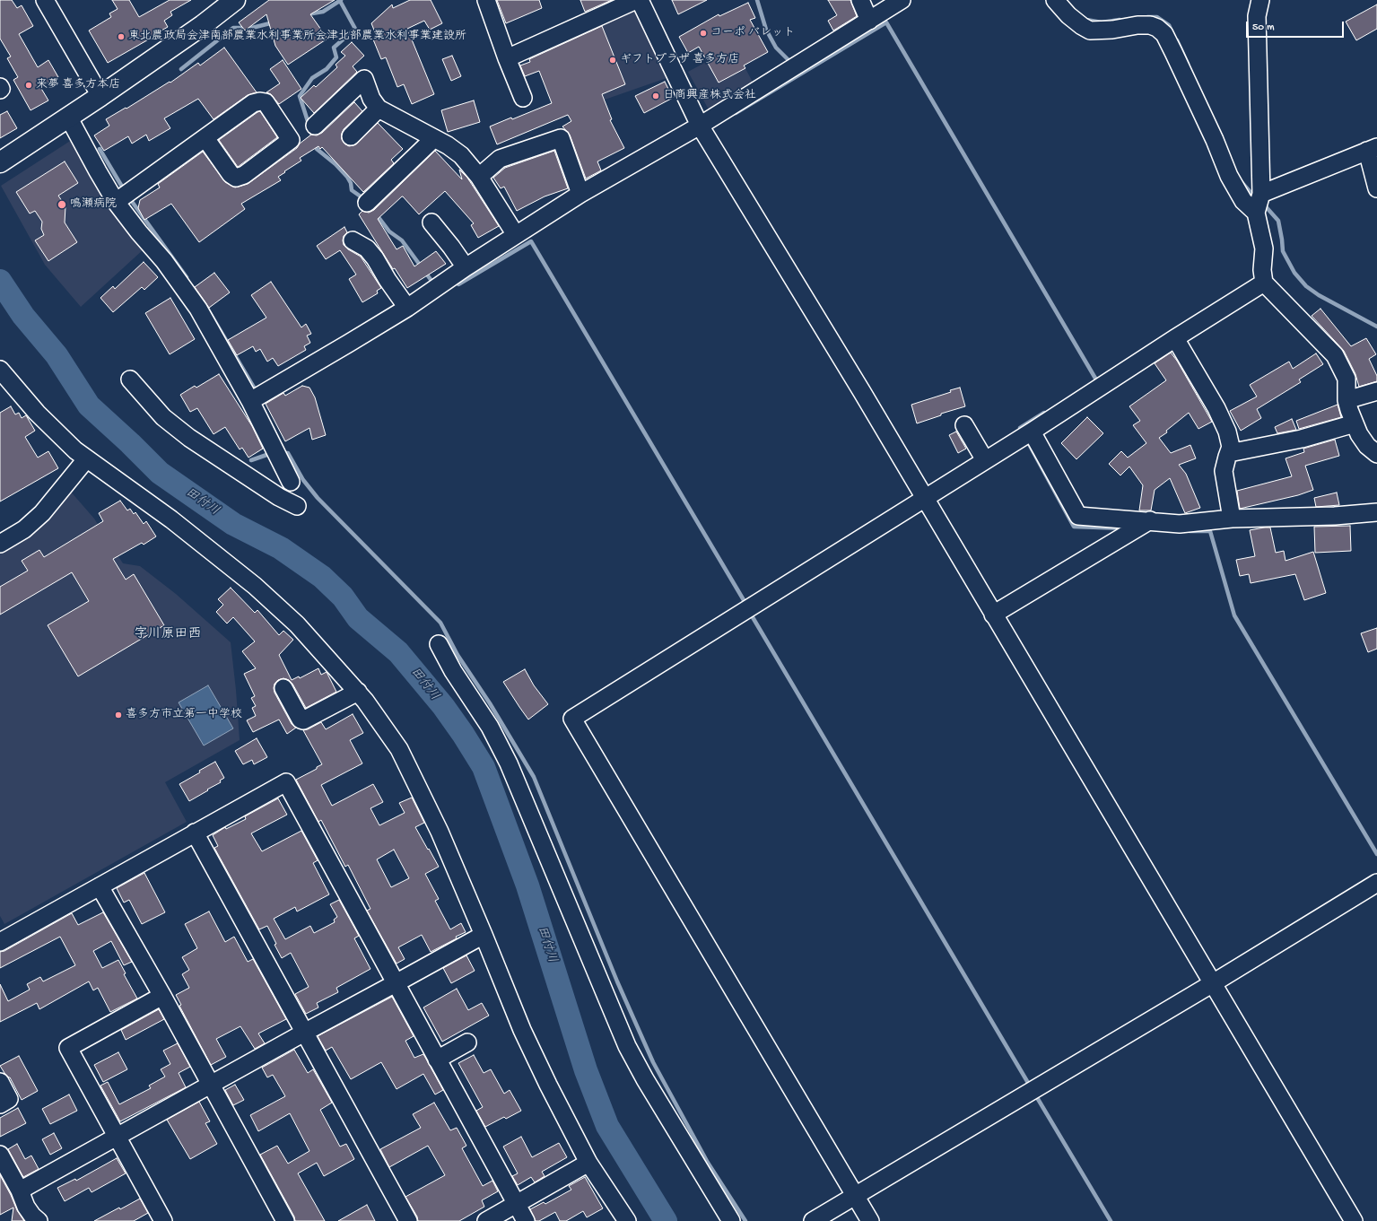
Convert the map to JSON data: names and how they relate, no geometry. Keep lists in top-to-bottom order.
{
  "districts": ["字川原田西"],
  "water": ["田付川"],
  "places": [
    "コーポ バレット",
    "東北農政局会津南部農業水利事業所会津北部農業水利事業建設所",
    "ギフトプラザ 喜多方店",
    "来夢 喜多方本店",
    "日商興産株式会社",
    "鳴瀬病院",
    "喜多方市立第一中学校"
  ],
  "scale_bar": "50 m"
}
